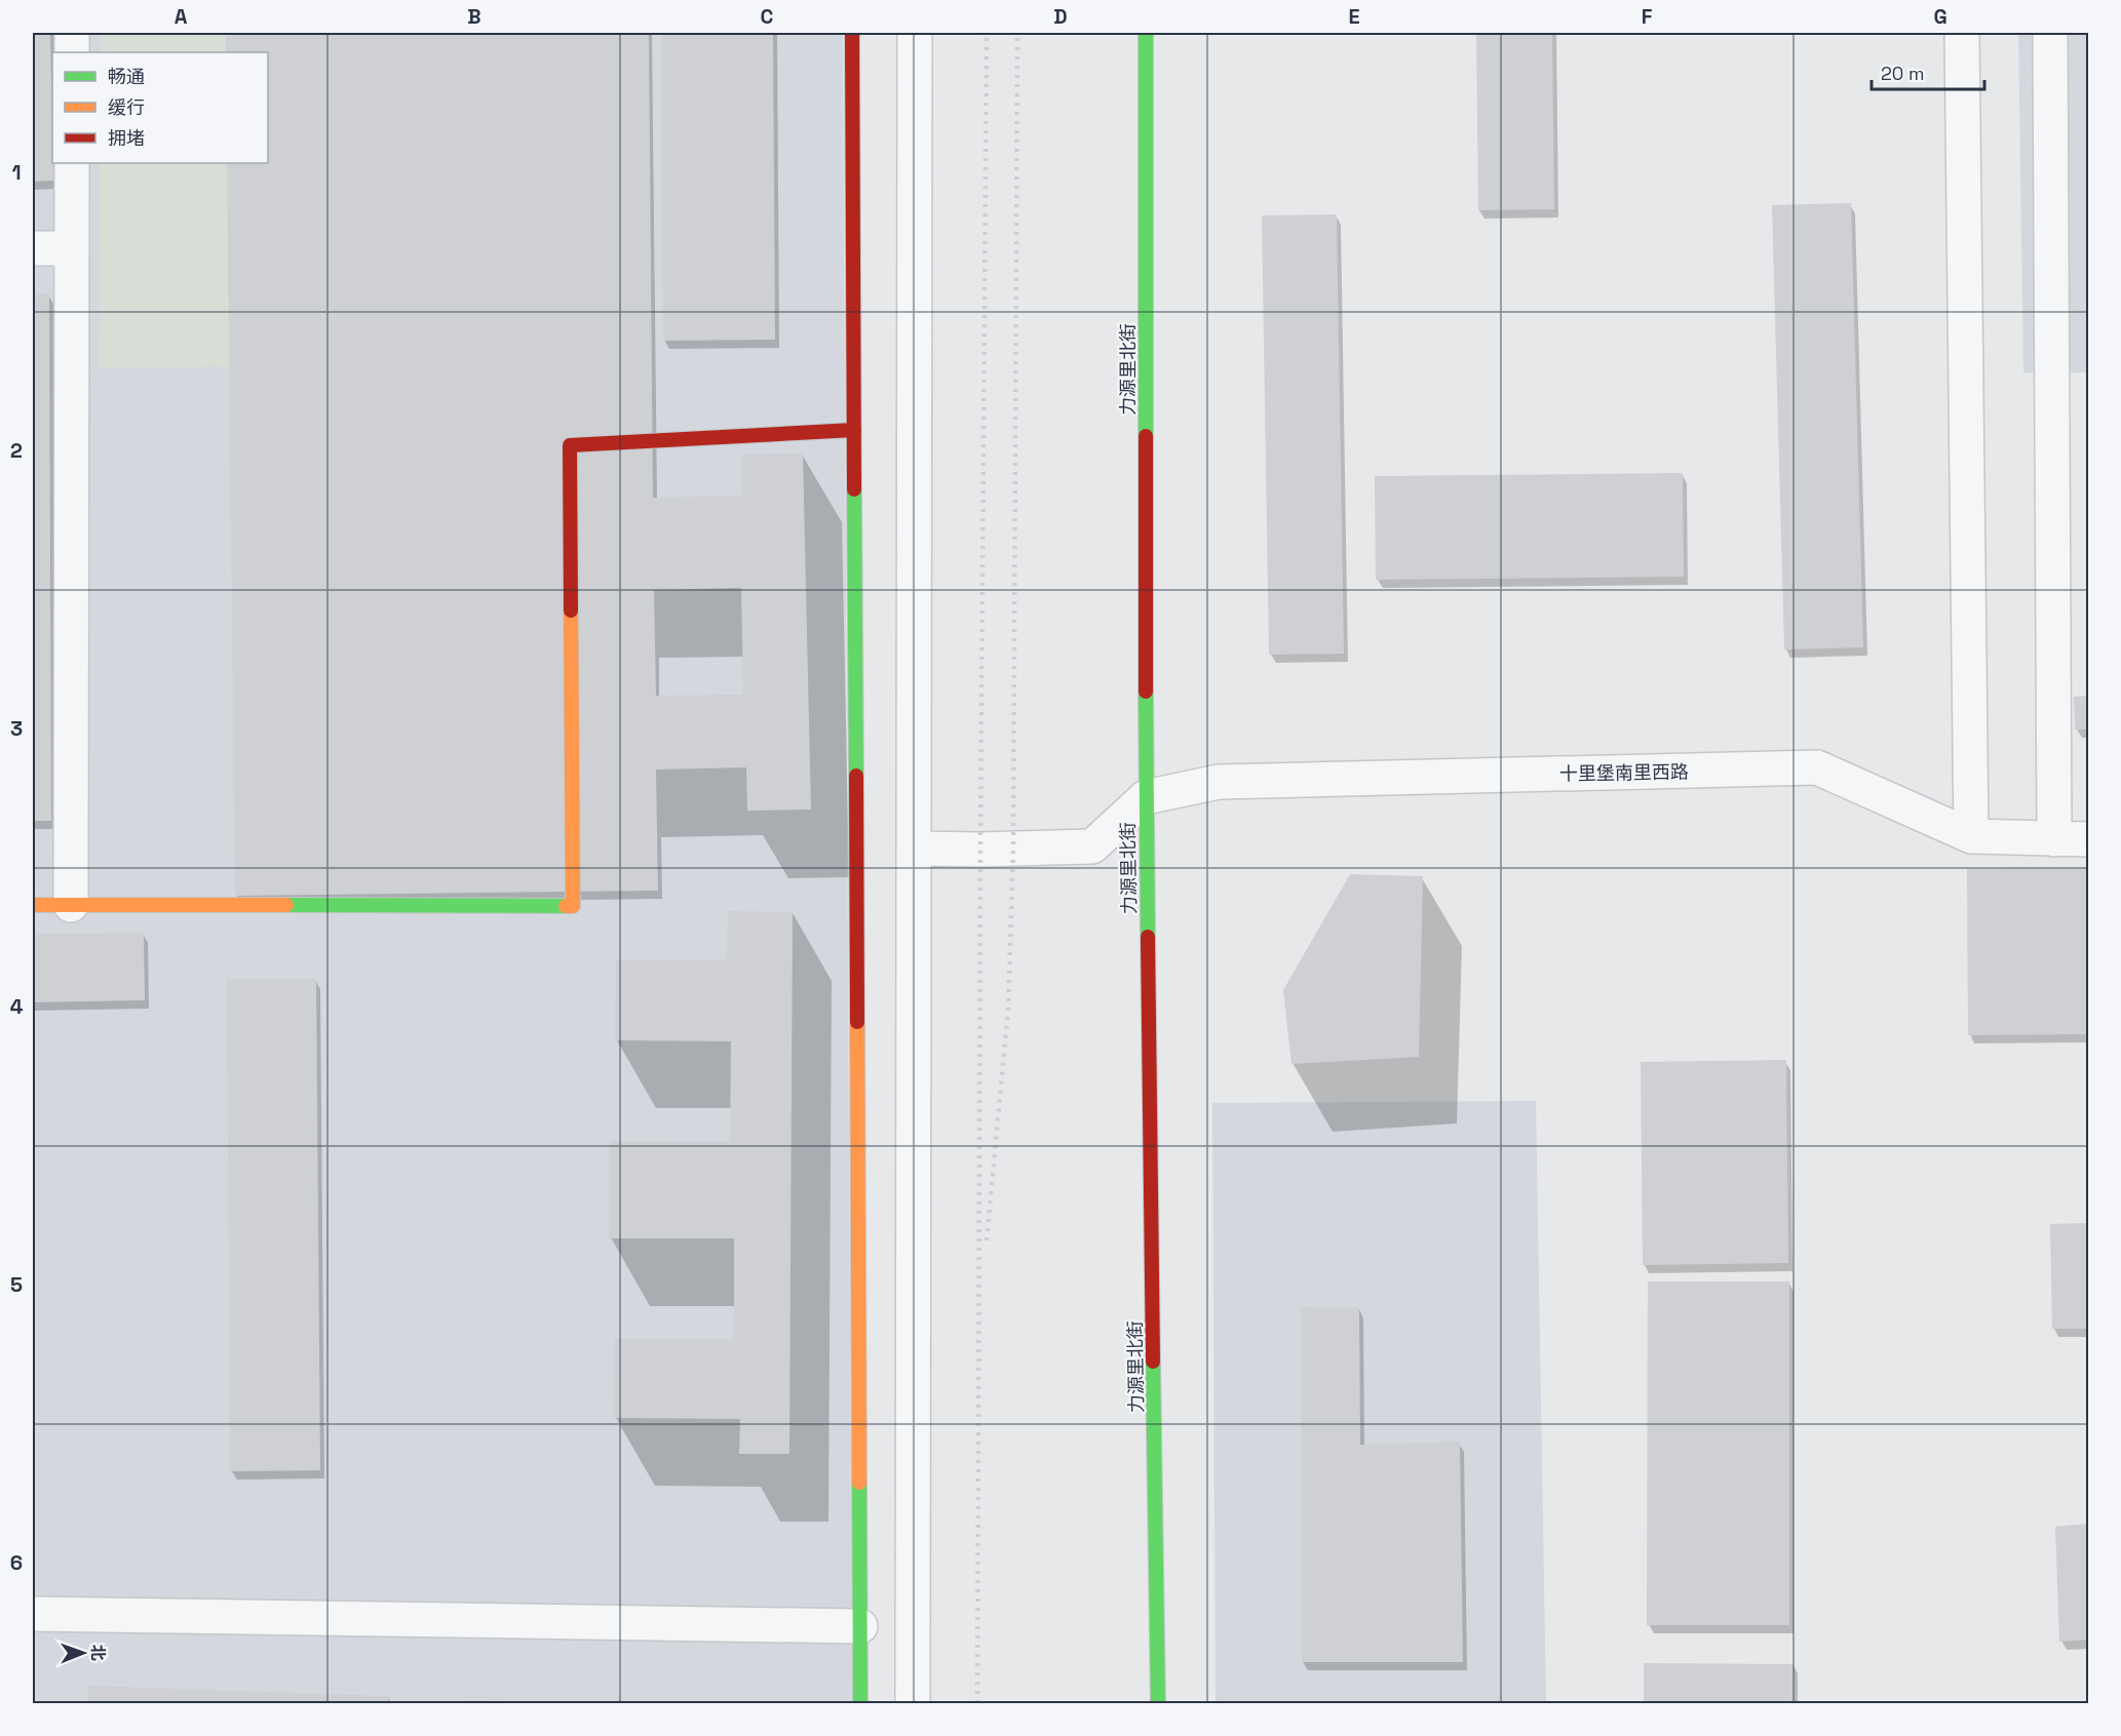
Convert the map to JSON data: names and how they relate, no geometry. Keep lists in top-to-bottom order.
{
  "streets": {
    "street": ["力源里北街", "十里堡南里西路"]
  },
  "crossings": [
    ["力源里北街", "十里堡南里西路"]
  ],
  "legend": ["畅通", "缓行", "拥堵"],
  "scale_bar": "20 m",
  "north": "right",
  "grid": {
    "columns": [
      "A",
      "B",
      "C",
      "D",
      "E",
      "F",
      "G"
    ],
    "rows": [
      "1",
      "2",
      "3",
      "4",
      "5",
      "6"
    ]
  }
}
